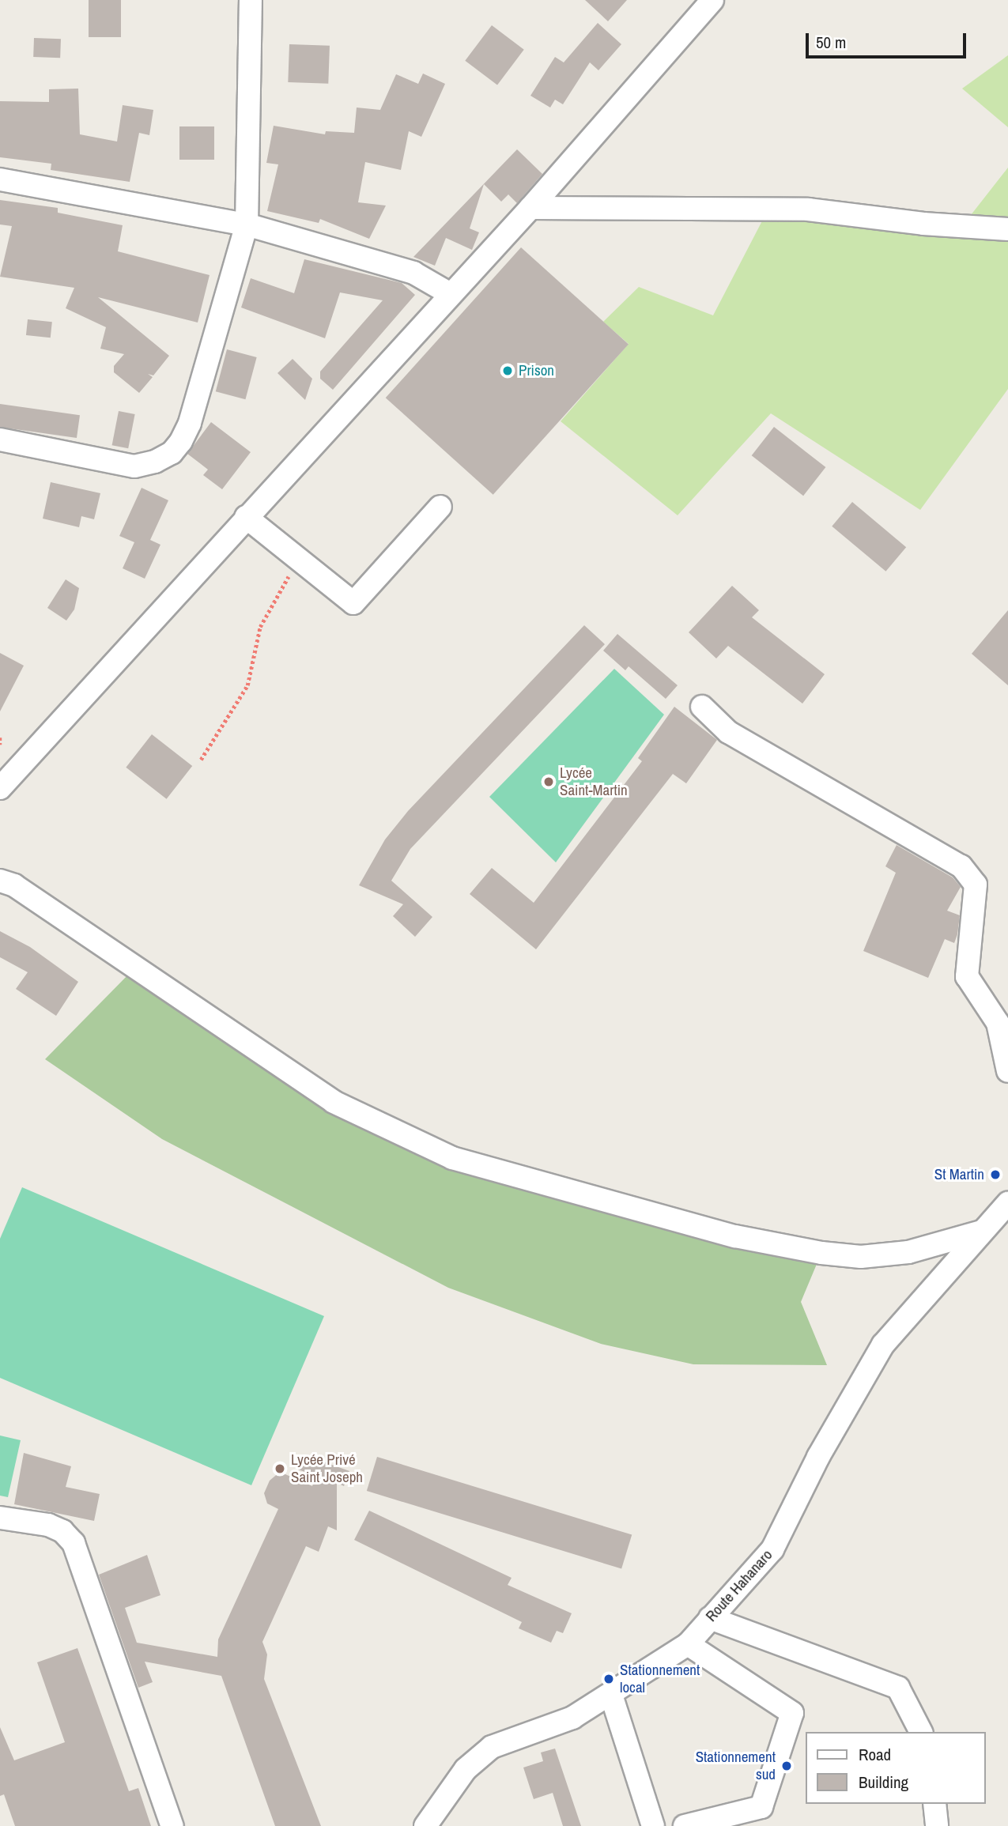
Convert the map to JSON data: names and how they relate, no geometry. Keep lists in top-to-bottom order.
{
  "streets": {
    "street": ["Route Hahanaro"]
  },
  "places": [
    "Prison",
    "Lycée Saint-Martin",
    "St Martin",
    "Lycée Privé Saint Joseph",
    "Stationnement local",
    "Stationnement sud"
  ],
  "legend": ["Road", "Building"],
  "scale_bar": "50 m"
}
